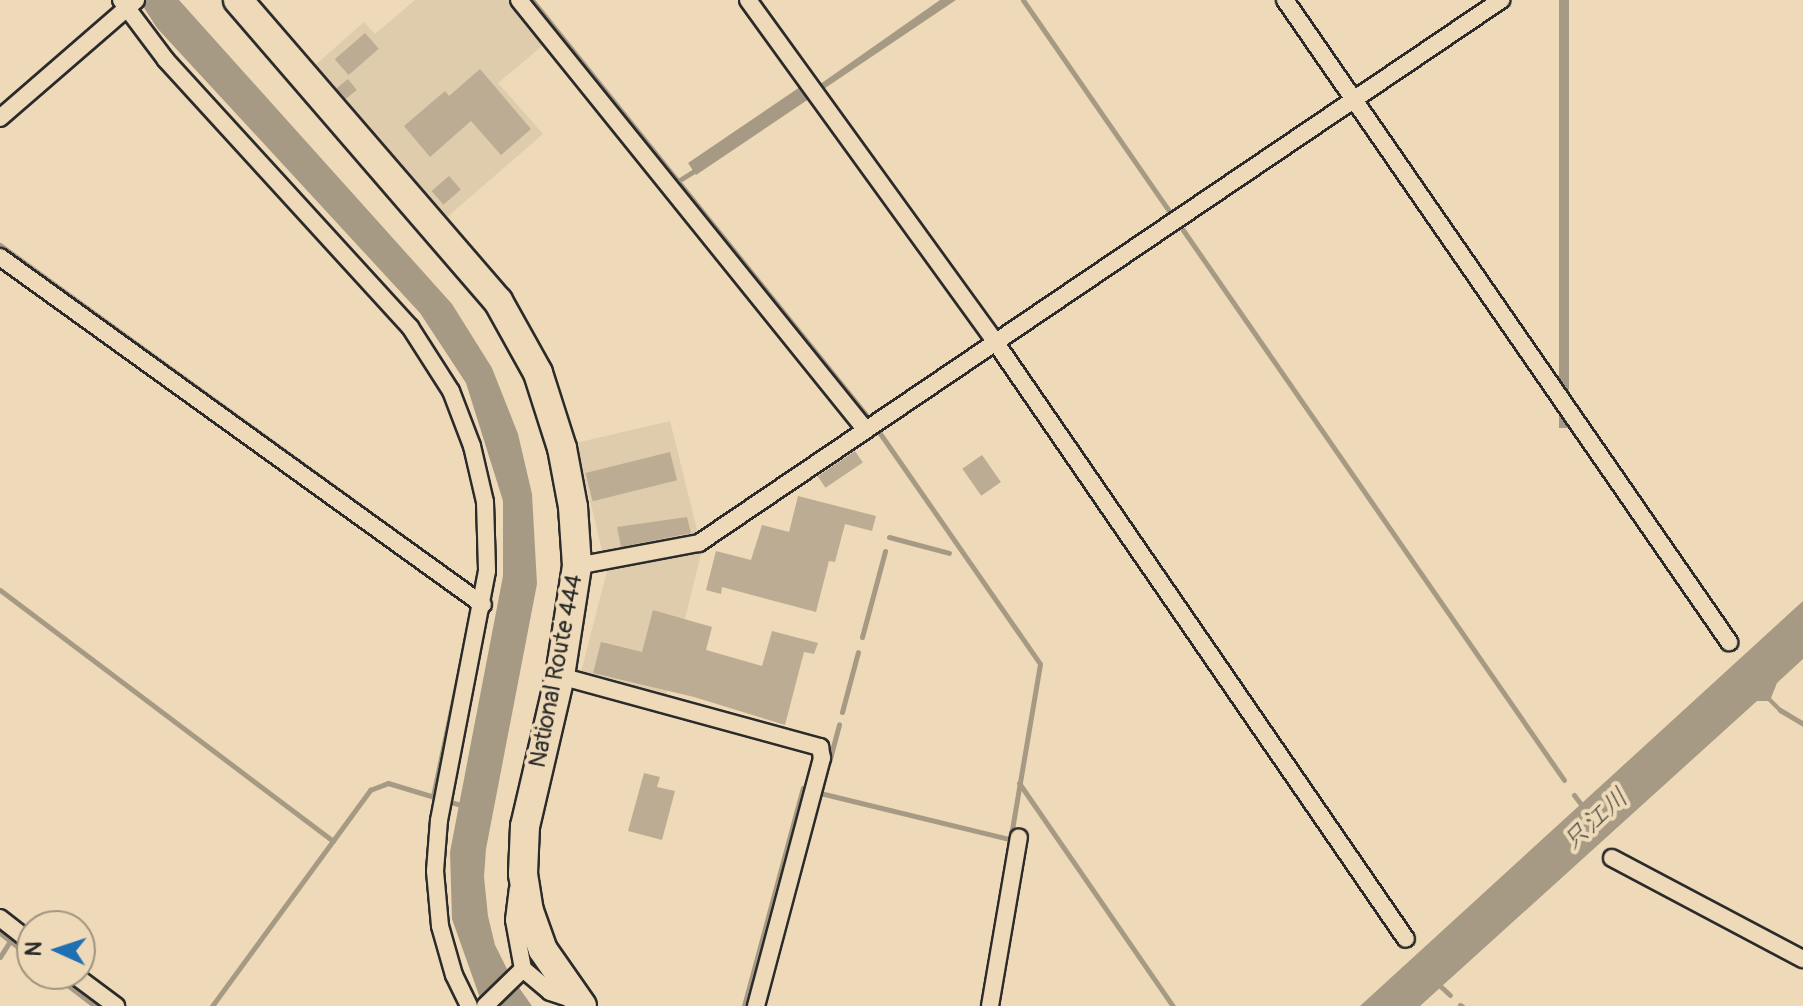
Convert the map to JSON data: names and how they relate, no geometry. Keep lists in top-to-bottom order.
{
  "streets": {
    "highway": ["National Route 444"]
  },
  "water": ["只江川"],
  "north": "left"
}
